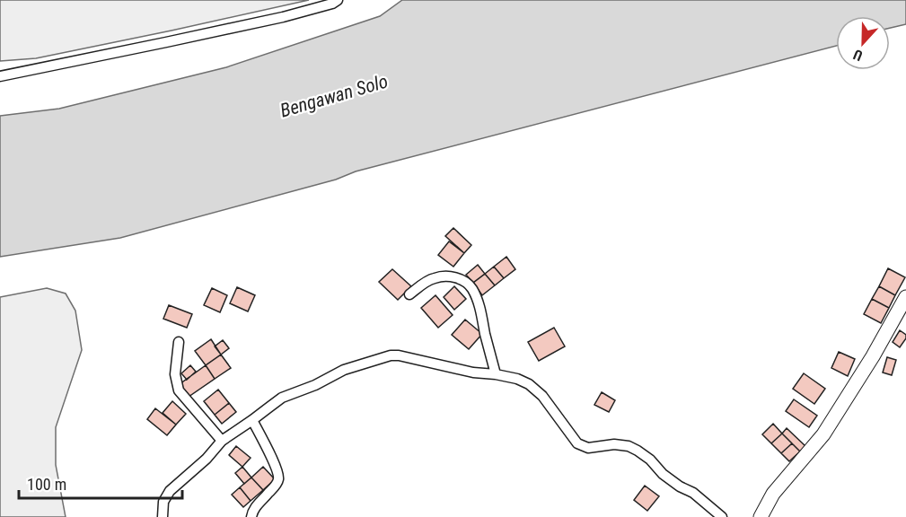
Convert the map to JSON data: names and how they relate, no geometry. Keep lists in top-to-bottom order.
{
  "water": ["Bengawan Solo"],
  "scale_bar": "100 m",
  "north": "bottom"
}
